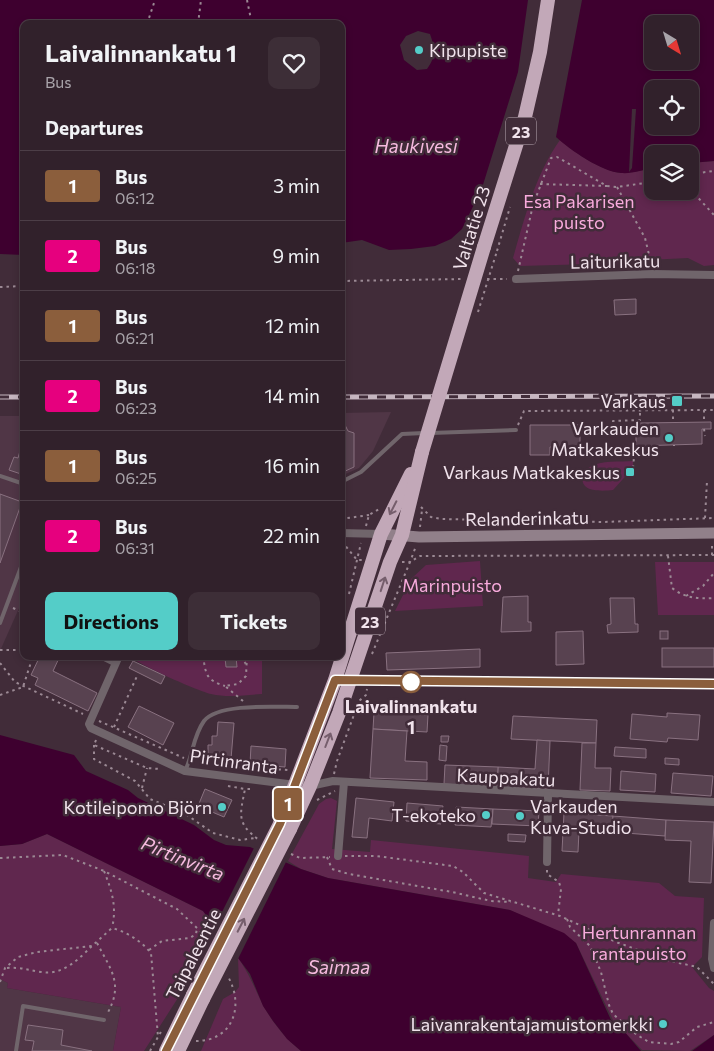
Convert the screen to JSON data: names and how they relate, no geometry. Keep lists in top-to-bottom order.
{
  "streets": {
    "highway": ["23", "Valtatie 23", "Taipaleentie"],
    "main road": ["Relanderinkatu"],
    "street": ["Laiturikatu", "Pirtinranta", "Kauppakatu"]
  },
  "crossings": [
    ["23", "Valtatie 23"],
    ["23", "Relanderinkatu"],
    ["23", "Taipaleentie"],
    ["Valtatie 23", "Relanderinkatu"],
    ["Pirtinranta", "Kauppakatu"],
    ["Pirtinranta", "Taipaleentie"],
    ["Kauppakatu", "Taipaleentie"]
  ],
  "water": ["Haukivesi", "Pirtinvirta", "Saimaa"],
  "parks": ["Esa Pakarisen puisto", "Marinpuisto", "Hertunrannan rantapuisto"],
  "places": {
    "other": [
      "Kipupiste",
      "Varkauden Matkakeskus",
      "Laivalinnankatu 1",
      "Kotileipomo Björn",
      "T-ekoteko",
      "Varkauden Kuva-Studio",
      "Laivanrakentajamuistomerkki"
    ],
    "transit": ["Varkaus", "Varkaus Matkakeskus"]
  },
  "lines": ["bus line 1"],
  "north": "bottom right",
  "page": {
    "on_map": "1",
    "heading": [
      ["Laivalinnankatu 1", "Bus"],
      "Departures"
    ],
    "list": [
      {
        "mark": "1",
        "name": "Bus",
        "note": "06:12",
        "value": "3 min"
      },
      {
        "mark": "2",
        "name": "Bus",
        "note": "06:18",
        "value": "9 min"
      },
      {
        "mark": "1",
        "name": "Bus",
        "note": "06:21",
        "value": "12 min"
      },
      {
        "mark": "2",
        "name": "Bus",
        "note": "06:23",
        "value": "14 min"
      },
      {
        "mark": "1",
        "name": "Bus",
        "note": "06:25",
        "value": "16 min"
      },
      {
        "mark": "2",
        "name": "Bus",
        "note": "06:31",
        "value": "22 min"
      }
    ],
    "buttons": ["Directions", "Tickets"]
  }
}
